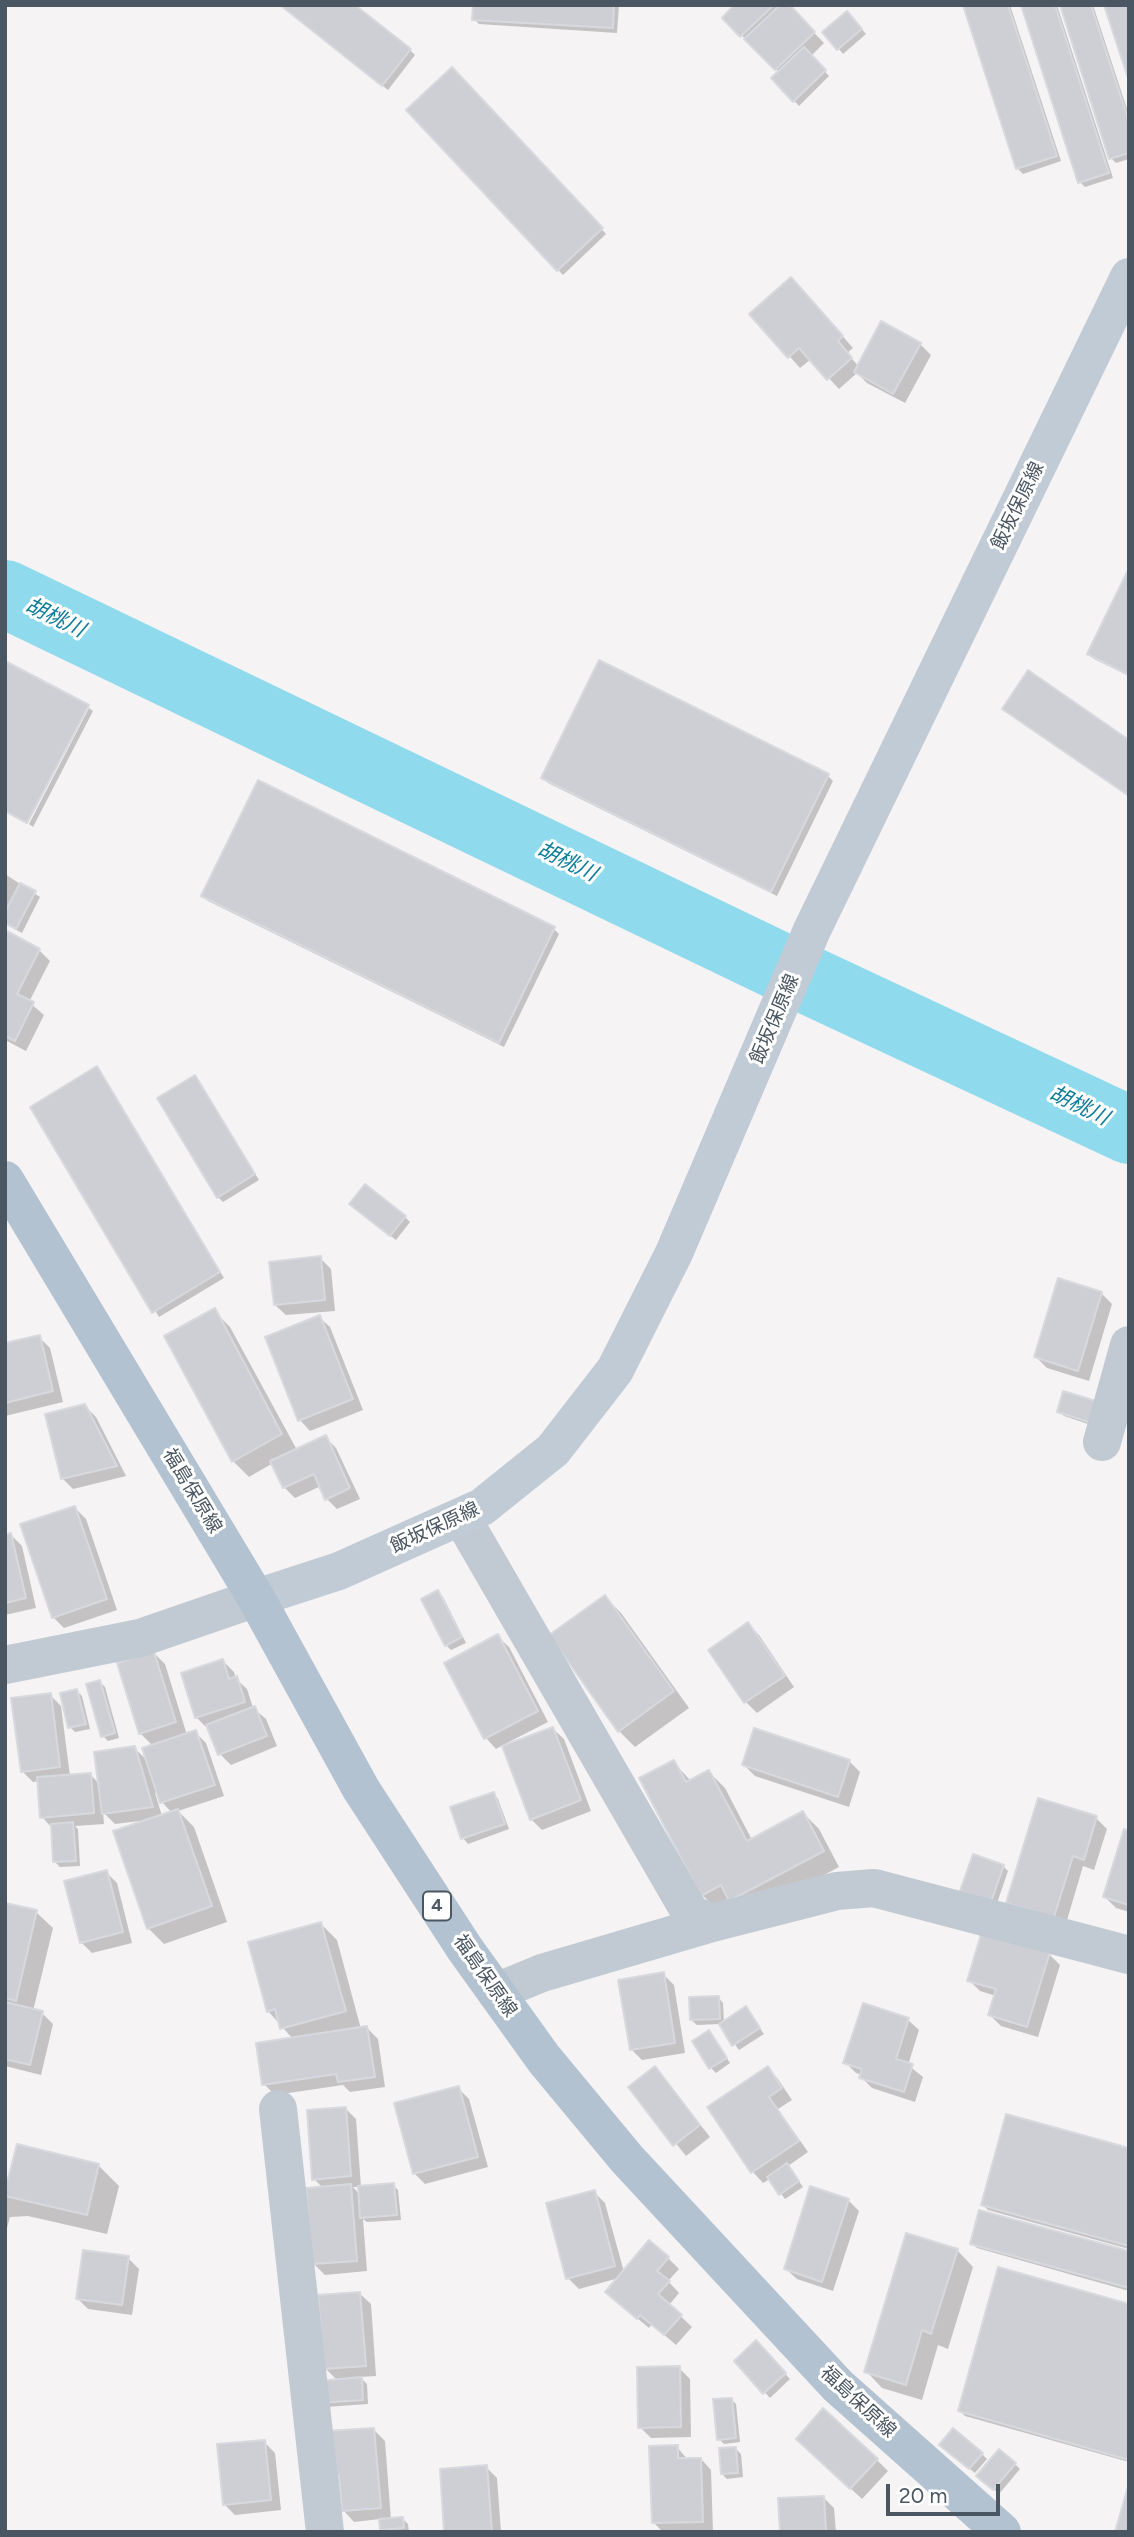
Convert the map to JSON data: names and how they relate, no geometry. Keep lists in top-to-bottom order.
{
  "streets": {
    "main road": ["飯坂保原線", "福島保原線", "4"]
  },
  "crossings": [
    ["飯坂保原線", "福島保原線"]
  ],
  "water": ["胡桃川"],
  "scale_bar": "20 m"
}
